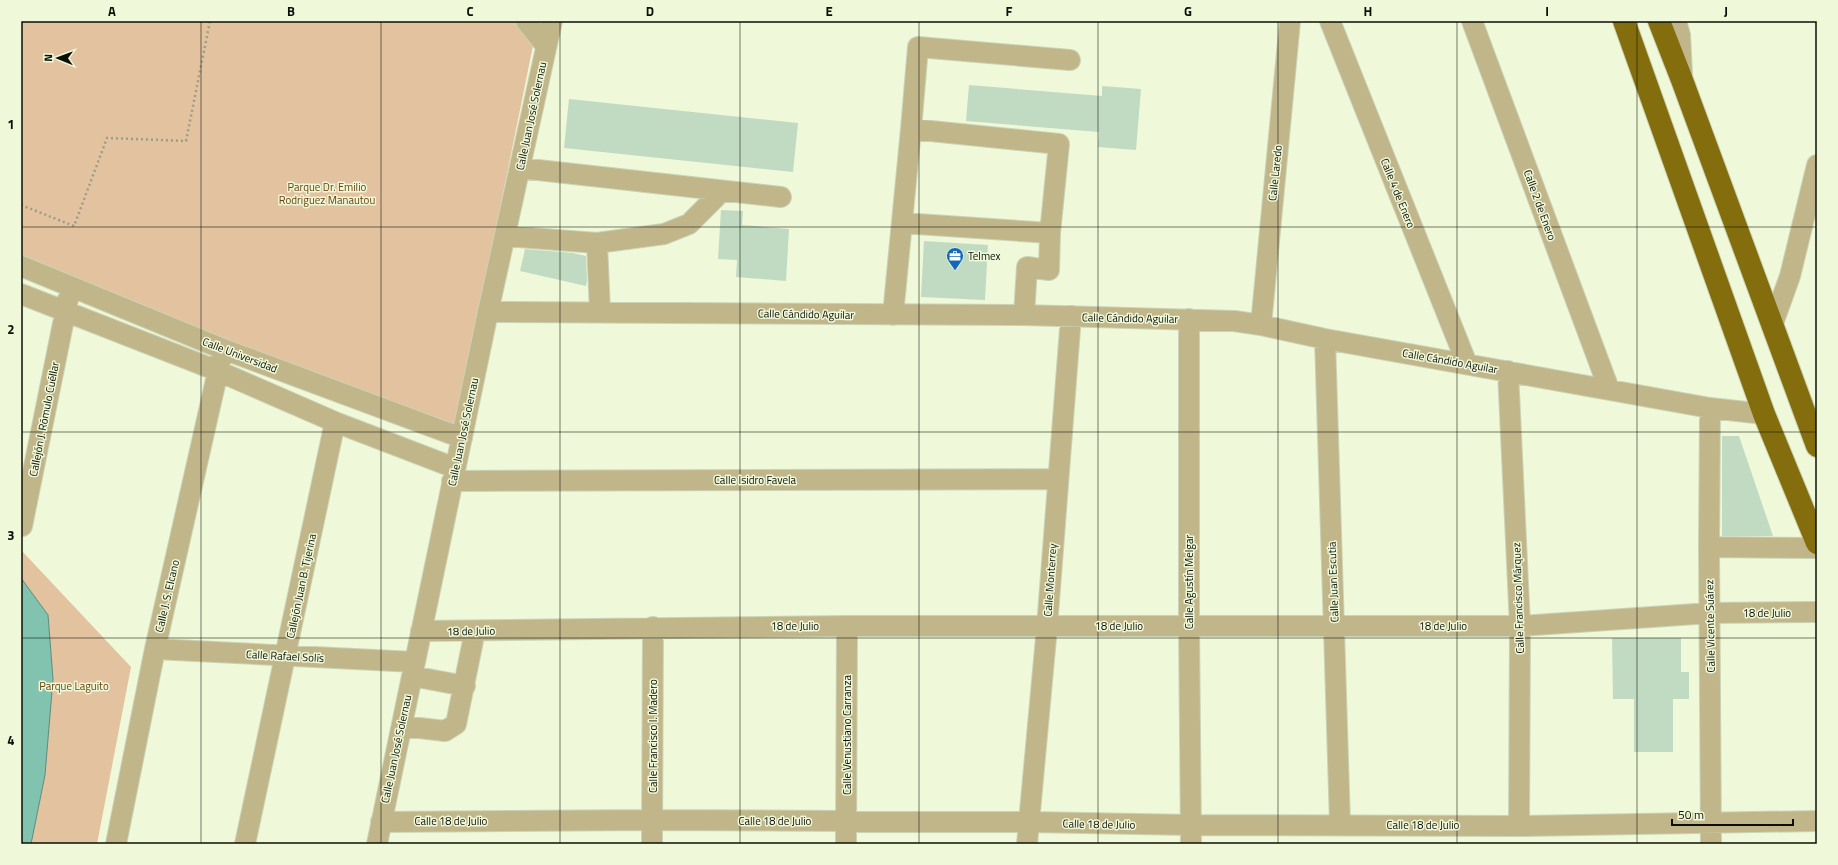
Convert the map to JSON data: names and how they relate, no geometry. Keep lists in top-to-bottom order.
{
  "streets": {
    "street": [
      "Calle Juan José Solernau",
      "Calle Laredo",
      "Calle 4 de Enero",
      "Calle 2 de Enero",
      "Calle Cándido Aguilar",
      "Calle Universidad",
      "Callejón J. Rómulo Cuéllar",
      "Calle Isidro Favela",
      "Calle Monterrey",
      "Calle Agustín Melgar",
      "Calle Juan Escutia",
      "Callejón Juan B. Tijerina",
      "Calle J. S. Elcano",
      "Calle Francisco Márquez",
      "18 de Julio",
      "Calle Vicente Suárez",
      "Calle Rafael Solís",
      "Calle Venustiano Carranza",
      "Calle Francisco I. Madero",
      "Calle 18 de Julio"
    ]
  },
  "crossings": [
    ["Calle Juan José Solernau", "Calle Cándido Aguilar"],
    ["Calle Juan José Solernau", "Calle Universidad"],
    ["Calle Juan José Solernau", "Calle Isidro Favela"],
    ["Calle Juan José Solernau", "18 de Julio"],
    ["Calle Juan José Solernau", "Calle Rafael Solís"],
    ["Calle Juan José Solernau", "Calle 18 de Julio"],
    ["Calle Laredo", "Calle Cándido Aguilar"],
    ["Calle 4 de Enero", "Calle Cándido Aguilar"],
    ["Calle 2 de Enero", "Calle Cándido Aguilar"],
    ["Calle Cándido Aguilar", "Calle Monterrey"],
    ["Calle Cándido Aguilar", "Calle Agustín Melgar"],
    ["Calle Cándido Aguilar", "Calle Juan Escutia"],
    ["Calle Cándido Aguilar", "Calle Francisco Márquez"],
    ["Calle Cándido Aguilar", "Calle Vicente Suárez"],
    ["Calle Universidad", "Callejón J. Rómulo Cuéllar"],
    ["Calle Universidad", "Calle Isidro Favela"],
    ["Calle Universidad", "Callejón Juan B. Tijerina"],
    ["Calle Universidad", "Calle J. S. Elcano"],
    ["Calle Isidro Favela", "Calle Monterrey"],
    ["Calle Monterrey", "18 de Julio"],
    ["Calle Monterrey", "Calle 18 de Julio"],
    ["Calle Agustín Melgar", "18 de Julio"],
    ["Calle Agustín Melgar", "Calle 18 de Julio"],
    ["Calle Juan Escutia", "18 de Julio"],
    ["Calle Juan Escutia", "Calle 18 de Julio"],
    ["Callejón Juan B. Tijerina", "Calle Rafael Solís"],
    ["Calle J. S. Elcano", "Calle Rafael Solís"],
    ["Calle Francisco Márquez", "18 de Julio"],
    ["Calle Francisco Márquez", "Calle 18 de Julio"],
    ["18 de Julio", "Calle Vicente Suárez"],
    ["18 de Julio", "Calle Venustiano Carranza"],
    ["18 de Julio", "Calle Francisco I. Madero"],
    ["Calle Vicente Suárez", "Calle 18 de Julio"],
    ["Calle Venustiano Carranza", "Calle 18 de Julio"],
    ["Calle Francisco I. Madero", "Calle 18 de Julio"]
  ],
  "parks": ["Parque Dr. Emilio Rodriguez Manautou", "Parque Laguito"],
  "places": {
    "office": ["Telmex"]
  },
  "scale_bar": "50 m",
  "north": "left",
  "grid": {
    "columns": [
      "A",
      "B",
      "C",
      "D",
      "E",
      "F",
      "G",
      "H",
      "I",
      "J"
    ],
    "rows": [
      "1",
      "2",
      "3",
      "4"
    ]
  }
}
